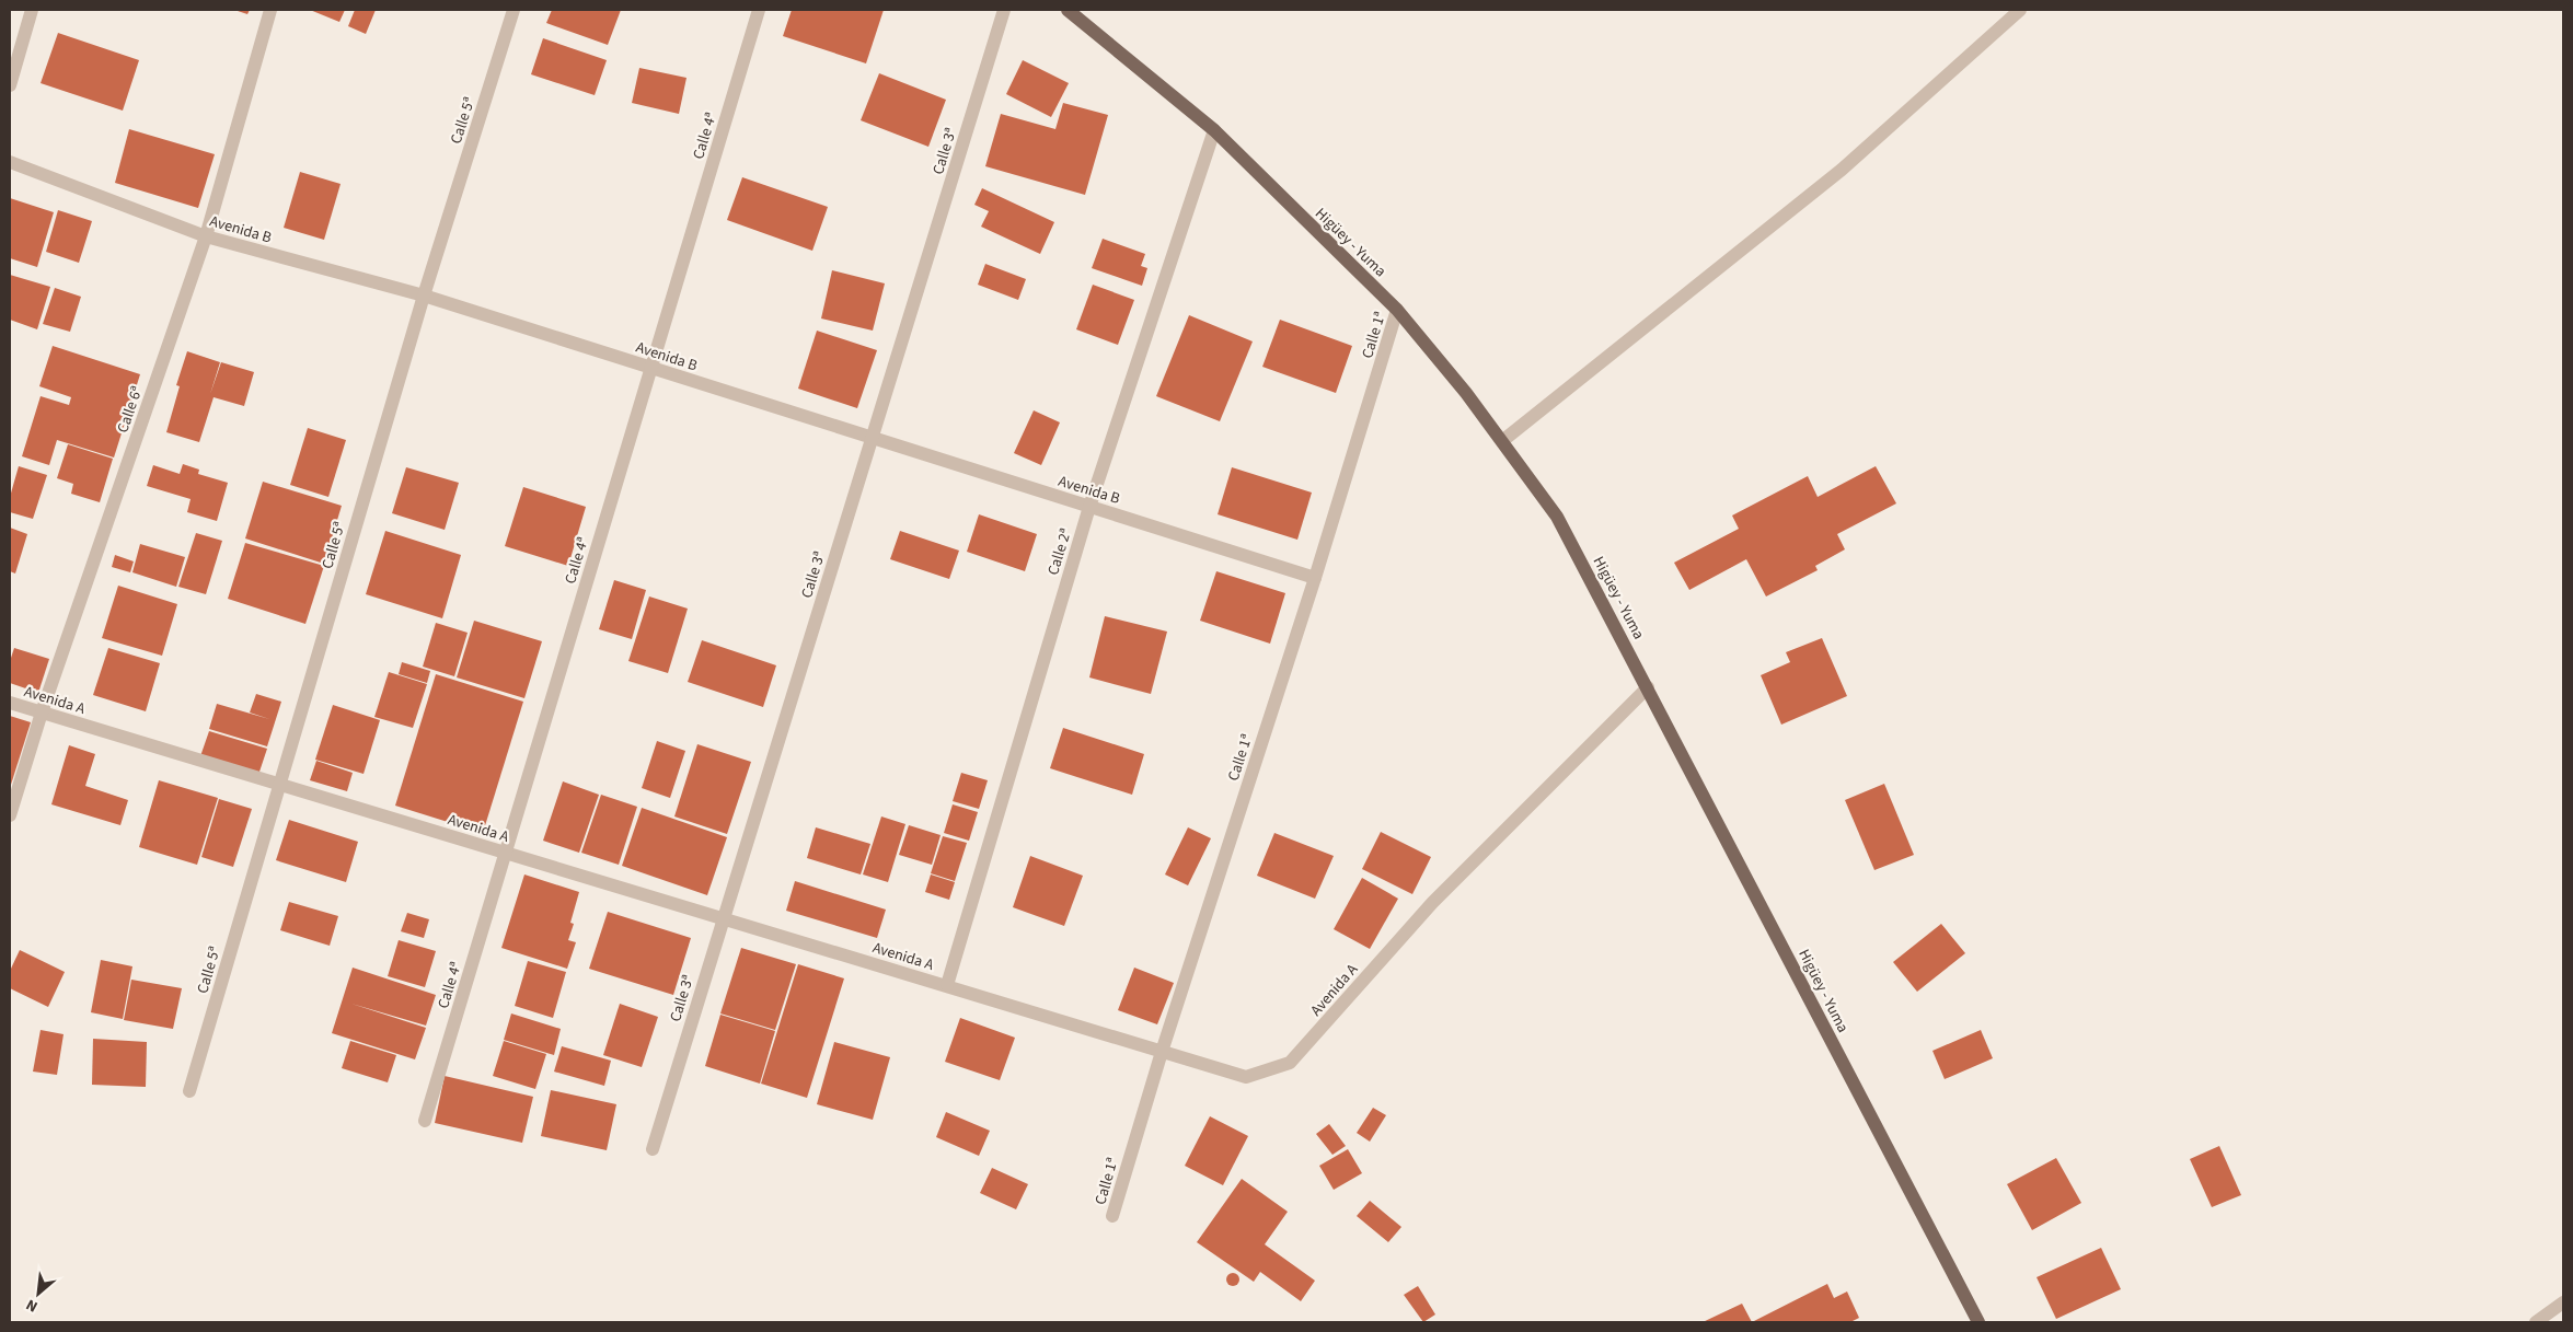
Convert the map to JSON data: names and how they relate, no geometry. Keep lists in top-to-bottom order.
{
  "streets": {
    "main road": ["Higüey - Yuma"],
    "street": [
      "Calle 5ª",
      "Calle 4ª",
      "Calle 3ª",
      "Avenida B",
      "Calle 1ª",
      "Calle 6ª",
      "Calle 2ª",
      "Avenida A"
    ]
  },
  "crossings": [
    ["Calle 5ª", "Avenida B"],
    ["Calle 5ª", "Avenida A"],
    ["Calle 4ª", "Avenida B"],
    ["Calle 4ª", "Avenida A"],
    ["Calle 3ª", "Avenida B"],
    ["Calle 3ª", "Avenida A"],
    ["Avenida B", "Calle 1ª"],
    ["Avenida B", "Calle 6ª"],
    ["Avenida B", "Calle 2ª"],
    ["Higüey - Yuma", "Calle 1ª"],
    ["Higüey - Yuma", "Calle 2ª"],
    ["Higüey - Yuma", "Avenida A"],
    ["Calle 1ª", "Avenida A"],
    ["Calle 6ª", "Avenida A"],
    ["Calle 2ª", "Avenida A"]
  ],
  "north": "bottom left"
}
